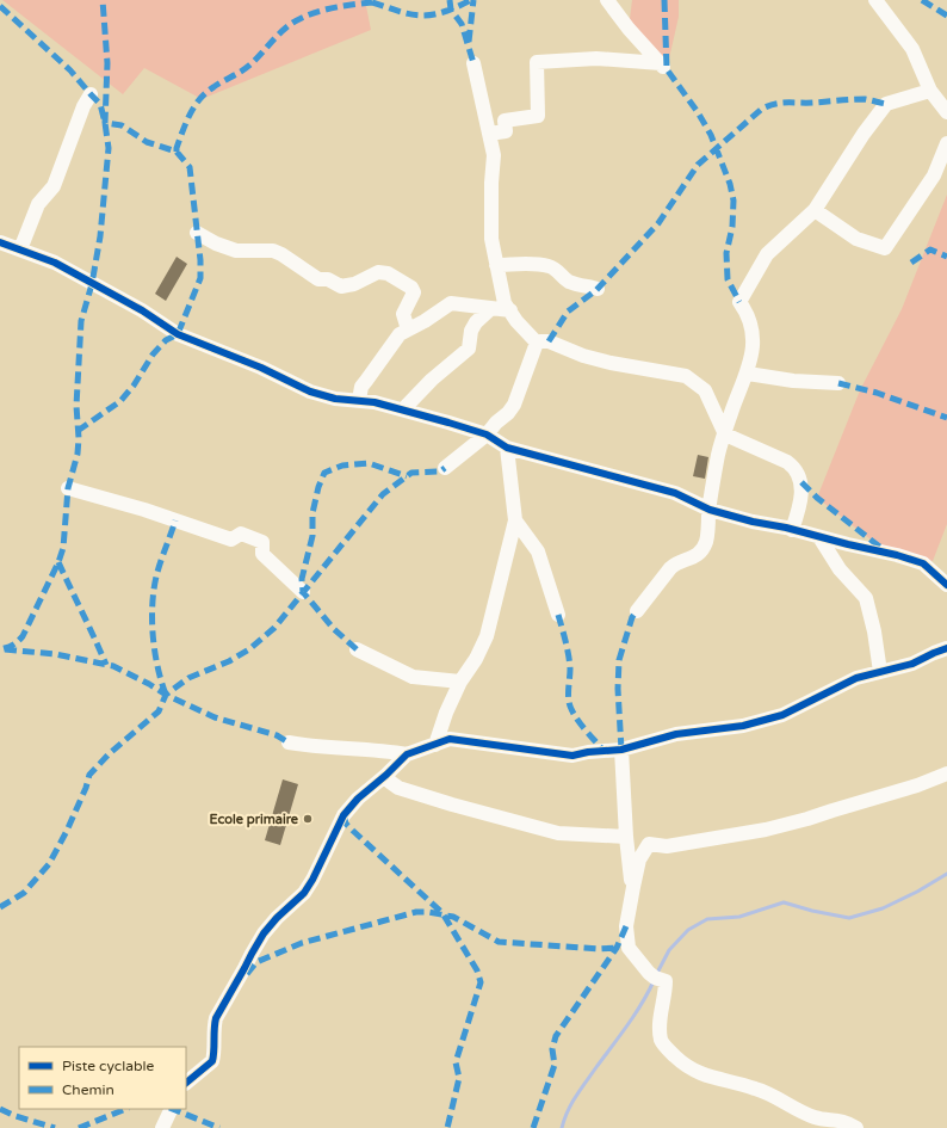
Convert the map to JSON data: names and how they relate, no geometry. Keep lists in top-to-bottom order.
{
  "places": ["Ecole primaire"],
  "legend": ["Piste cyclable", "Chemin"]
}
